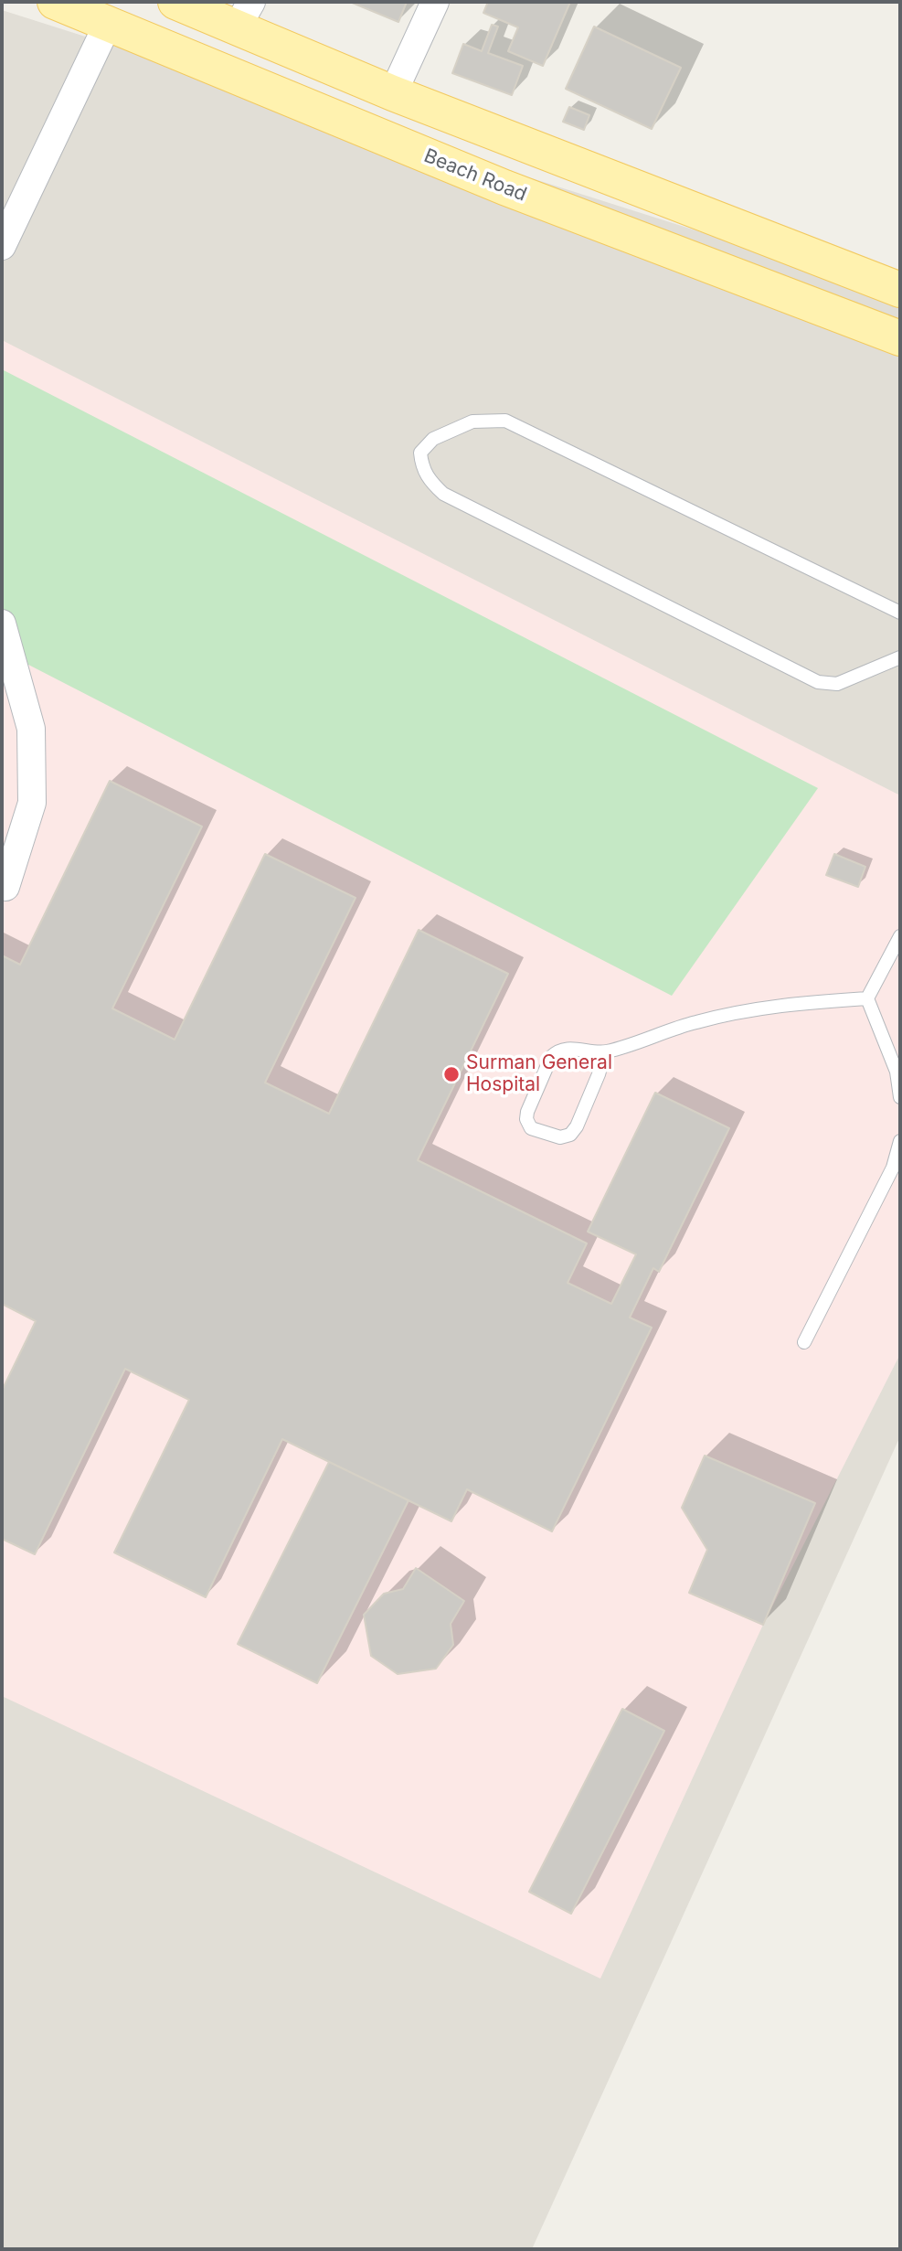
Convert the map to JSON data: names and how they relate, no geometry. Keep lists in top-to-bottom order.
{
  "streets": {
    "main road": ["Beach Road"]
  },
  "places": ["Surman General Hospital"]
}
